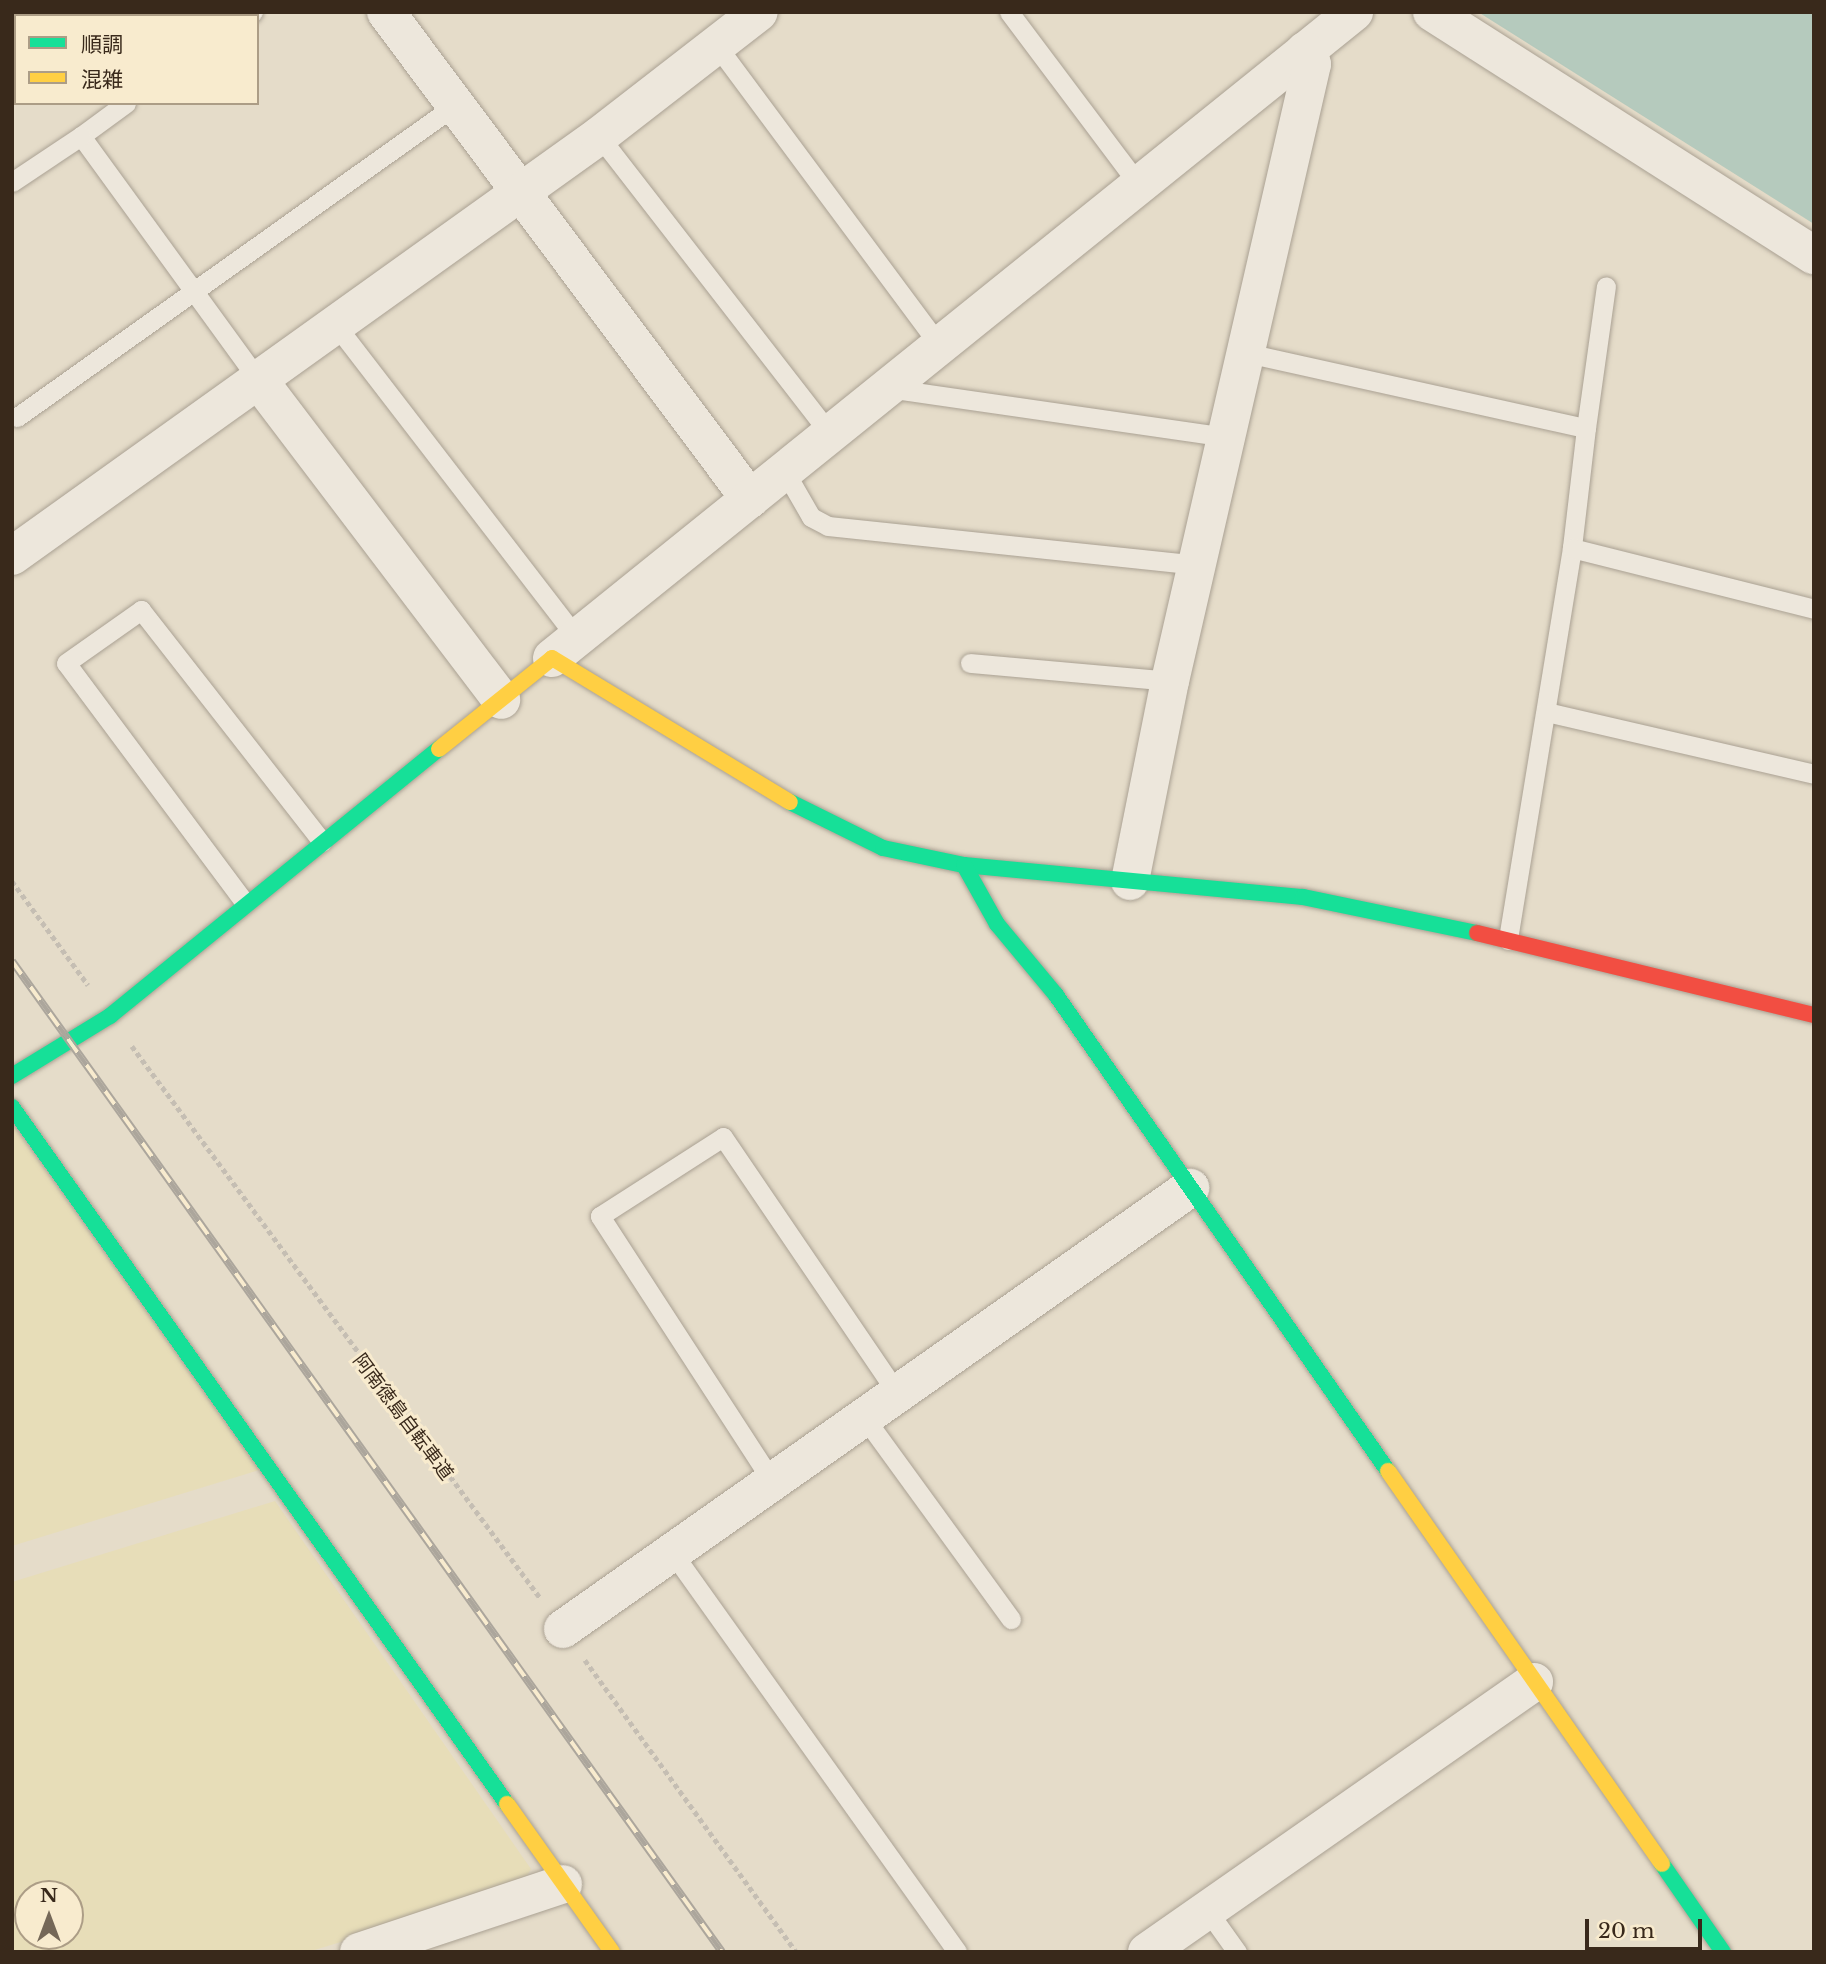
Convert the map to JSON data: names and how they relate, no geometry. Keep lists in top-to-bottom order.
{
  "streets": {
    "path": ["阿南徳島自転車道"]
  },
  "legend": ["順調", "混雑"],
  "scale_bar": "20 m",
  "north": "top"
}
